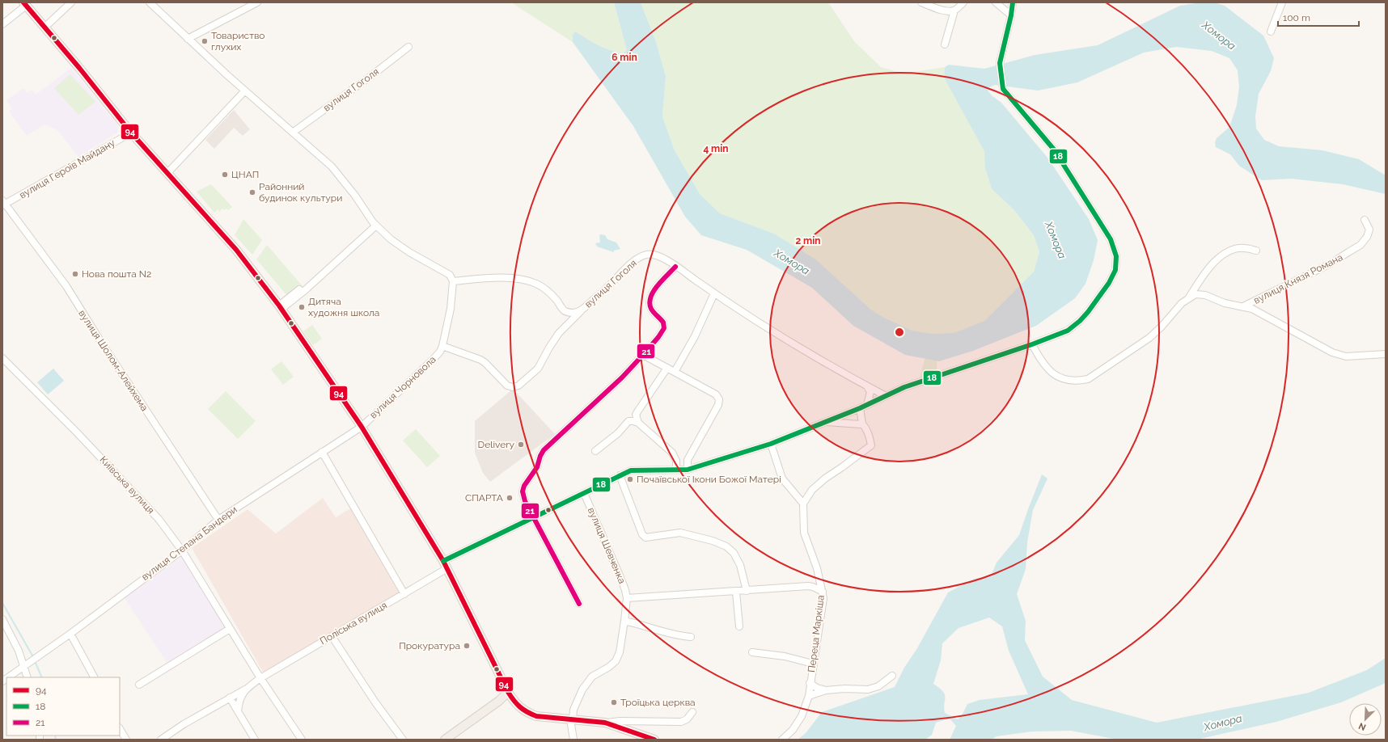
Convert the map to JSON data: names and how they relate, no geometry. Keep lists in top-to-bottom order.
{
  "streets": {
    "street": [
      "вулиця Гоголя",
      "вулиця Героїв Майдану",
      "вулиця Князя Романа",
      "вулиця Шолом-Алейхема",
      "вулиця Чорновола",
      "Київська вулиця",
      "вулиця Степана Бандери",
      "вулиця Шевченка",
      "Поліська вулиця",
      "Переца Маркіша"
    ]
  },
  "crossings": [
    ["вулиця Гоголя", "вулиця Чорновола"],
    ["вулиця Героїв Майдану", "вулиця Шолом-Алейхема"],
    ["вулиця Шолом-Алейхема", "вулиця Степана Бандери"],
    ["вулиця Чорновола", "вулиця Степана Бандери"],
    ["Київська вулиця", "вулиця Степана Бандери"],
    ["Київська вулиця", "Поліська вулиця"]
  ],
  "water": ["Хомора"],
  "places": [
    "Товариство глухих",
    "ЦНАП",
    "Районний будинок культури",
    "Нова пошта N2",
    "Дитяча художня школа",
    "Delivery",
    "Почаївської Ікони Божої Матері",
    "СПАРТА",
    "Прокуратура",
    "Троїцька церква"
  ],
  "lines": ["transit line 94", "transit line 18", "transit line 21"],
  "legend": ["94", "18", "21"],
  "scale_bar": "100 m",
  "north": "bottom left",
  "rings": ["6 min", "4 min", "2 min"]
}
